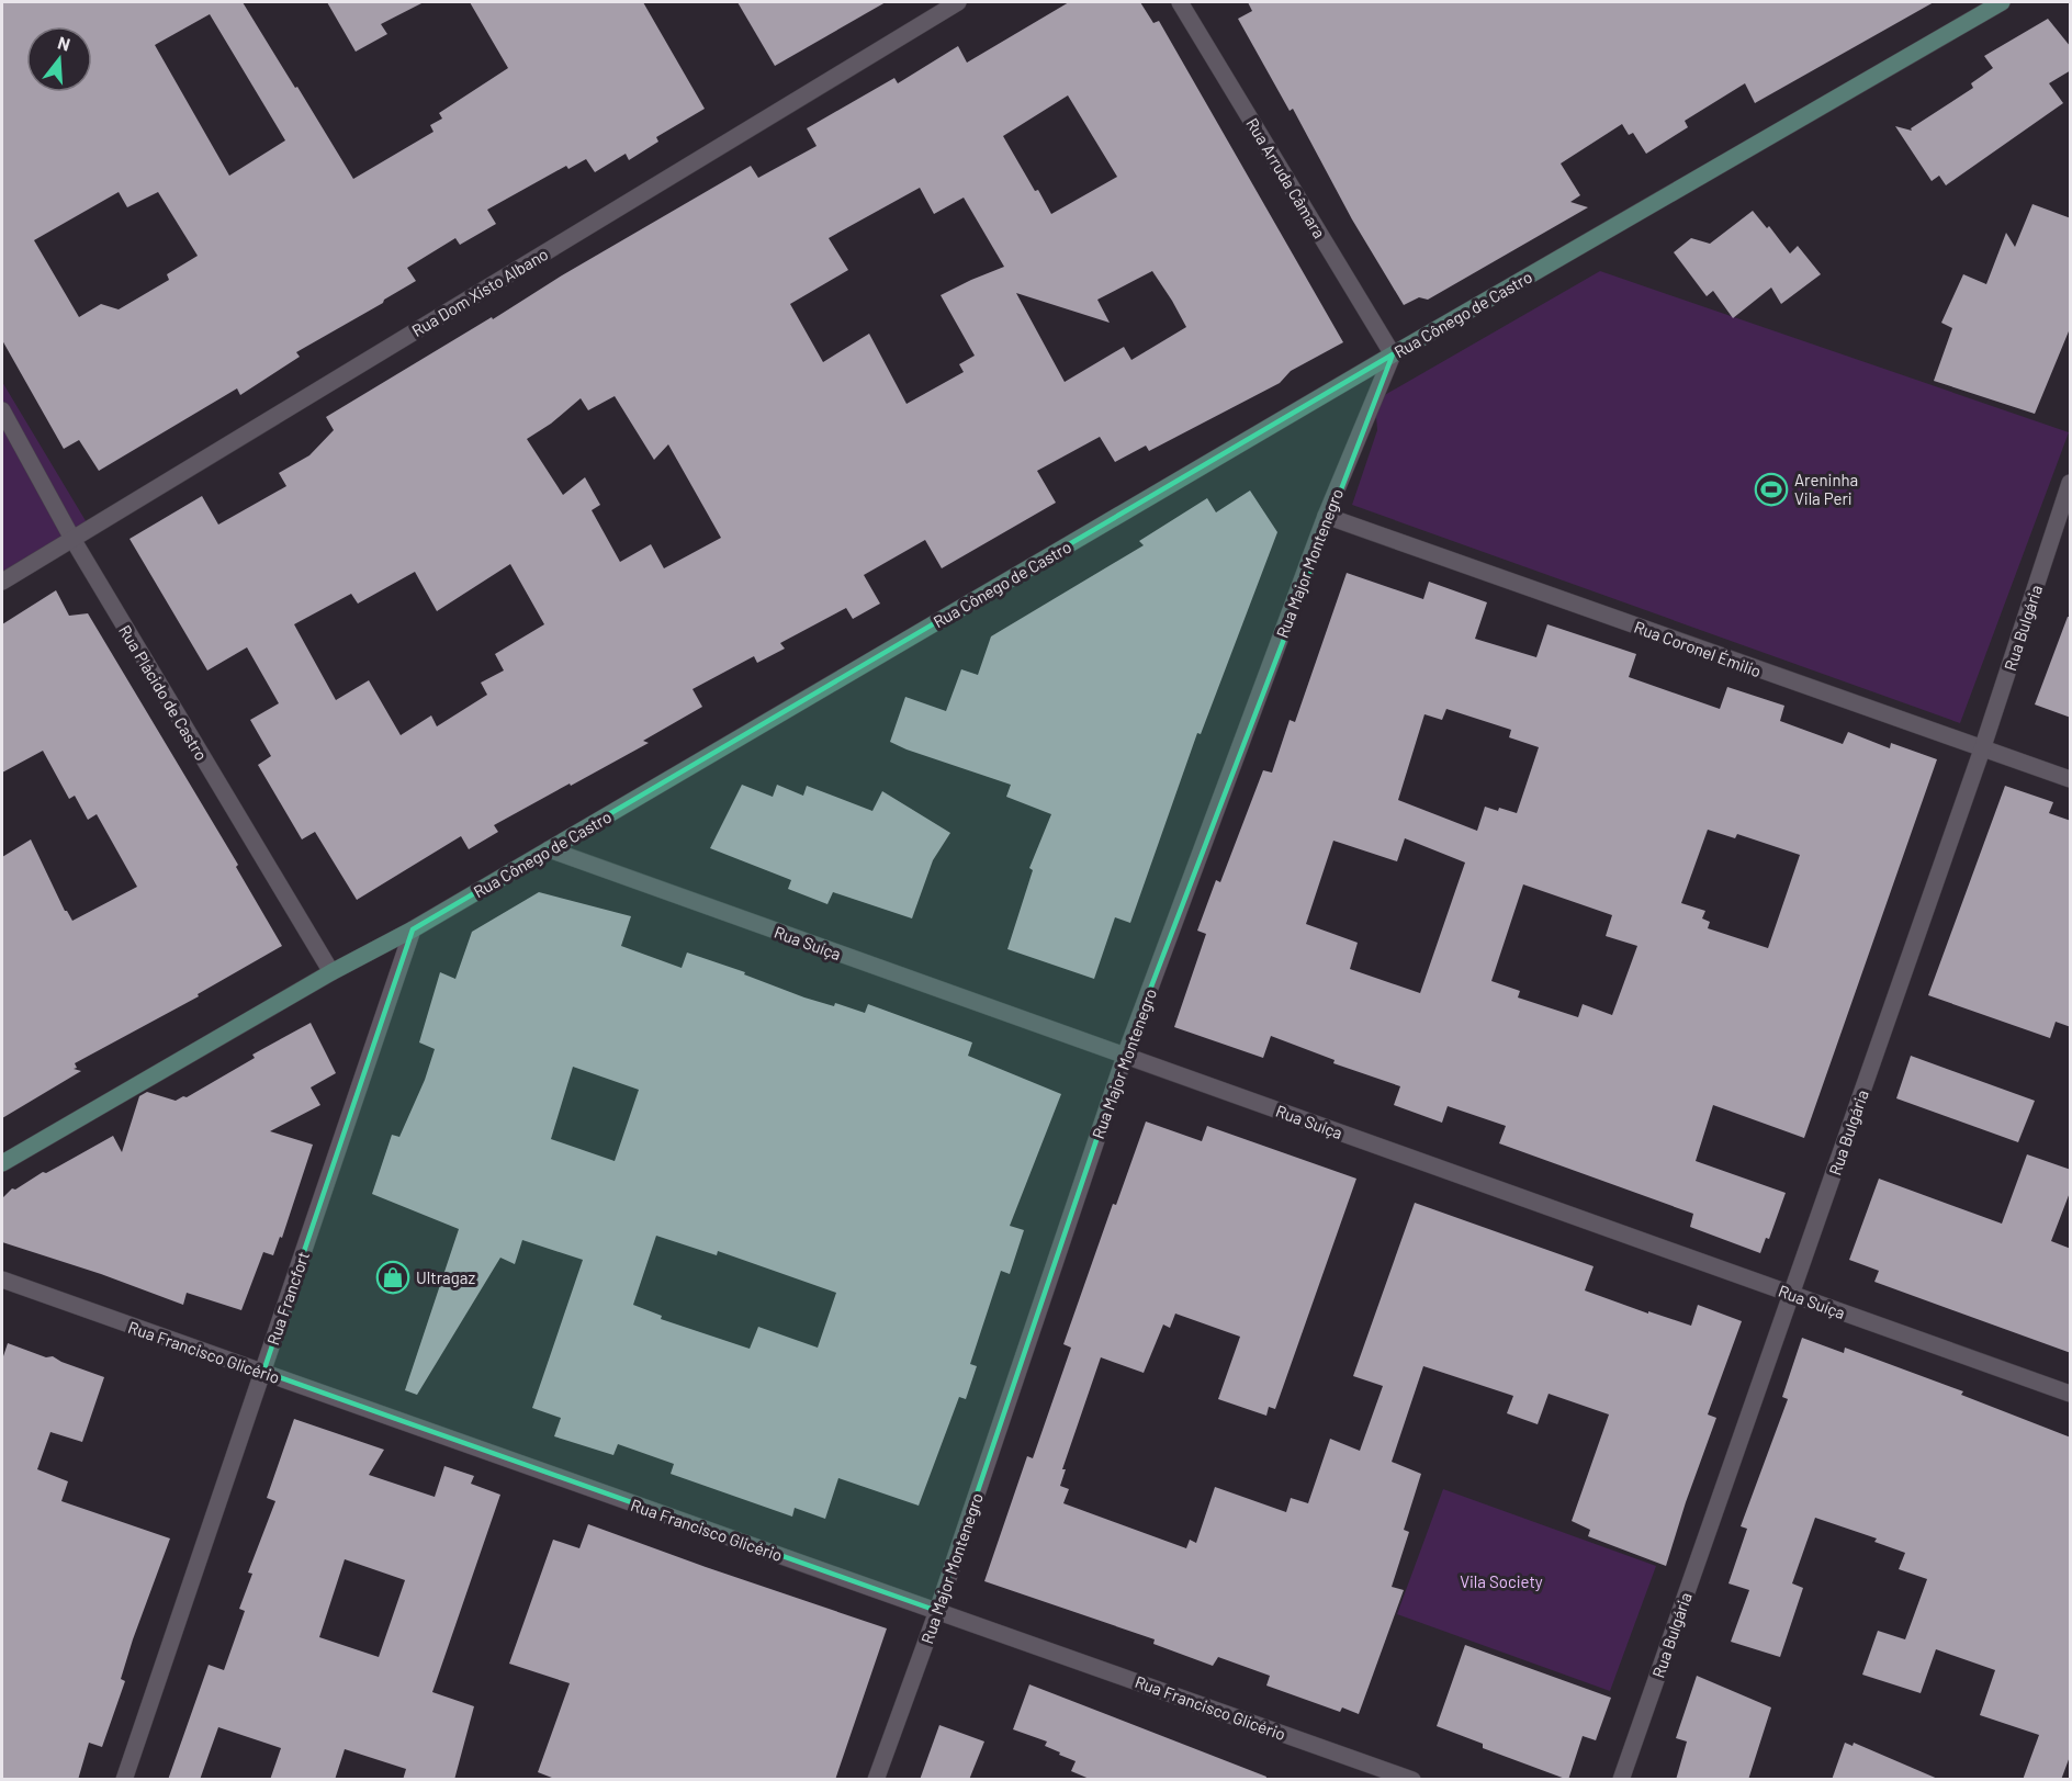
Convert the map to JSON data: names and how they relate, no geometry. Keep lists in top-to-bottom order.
{
  "streets": {
    "main road": ["Rua Cônego de Castro"],
    "street": [
      "Rua Arruda Câmara",
      "Rua Dom Xisto Albano",
      "Rua Major Montenegro",
      "Rua Bulgária",
      "Rua Coronel Émilio",
      "Rua Plácido de Castro",
      "Rua Suíça",
      "Rua Francfort",
      "Rua Francisco Glicério"
    ]
  },
  "crossings": [
    ["Rua Arruda Câmara", "Rua Cônego de Castro"],
    ["Rua Arruda Câmara", "Rua Major Montenegro"],
    ["Rua Dom Xisto Albano", "Rua Plácido de Castro"],
    ["Rua Cônego de Castro", "Rua Major Montenegro"],
    ["Rua Cônego de Castro", "Rua Plácido de Castro"],
    ["Rua Cônego de Castro", "Rua Suíça"],
    ["Rua Cônego de Castro", "Rua Francfort"],
    ["Rua Major Montenegro", "Rua Coronel Émilio"],
    ["Rua Major Montenegro", "Rua Suíça"],
    ["Rua Major Montenegro", "Rua Francisco Glicério"],
    ["Rua Bulgária", "Rua Coronel Émilio"],
    ["Rua Bulgária", "Rua Suíça"],
    ["Rua Francfort", "Rua Francisco Glicério"]
  ],
  "parks": ["Vila Society"],
  "places": {
    "sports": ["Areninha Vila Peri"],
    "shop": ["Ultragaz"]
  },
  "north": "top"
}
